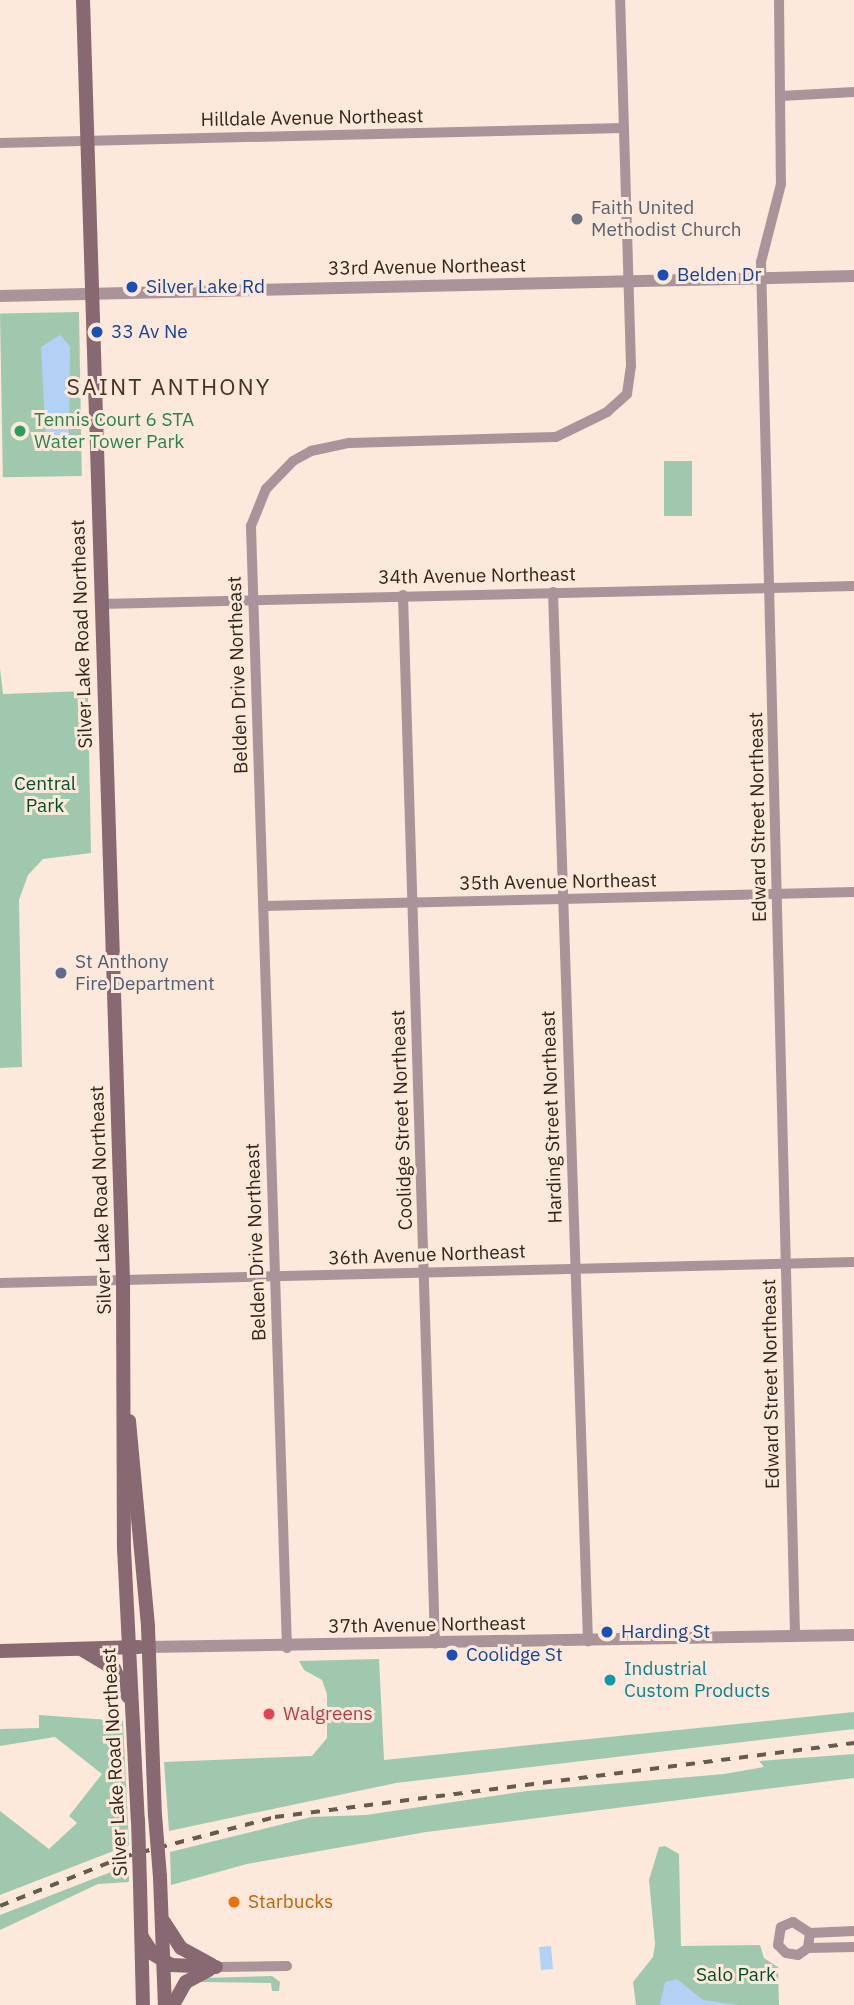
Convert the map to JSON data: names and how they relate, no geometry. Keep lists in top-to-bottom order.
{
  "streets": {
    "main road": ["Silver Lake Road Northeast", "37th Avenue Northeast"],
    "street": [
      "Hilldale Avenue Northeast",
      "33rd Avenue Northeast",
      "34th Avenue Northeast",
      "Belden Drive Northeast",
      "Edward Street Northeast",
      "35th Avenue Northeast",
      "Harding Street Northeast",
      "Coolidge Street Northeast",
      "36th Avenue Northeast"
    ]
  },
  "crossings": [
    ["Hilldale Avenue Northeast", "Silver Lake Road Northeast"],
    ["Hilldale Avenue Northeast", "Belden Drive Northeast"],
    ["33rd Avenue Northeast", "Silver Lake Road Northeast"],
    ["33rd Avenue Northeast", "Belden Drive Northeast"],
    ["33rd Avenue Northeast", "Edward Street Northeast"],
    ["34th Avenue Northeast", "Silver Lake Road Northeast"],
    ["34th Avenue Northeast", "Belden Drive Northeast"],
    ["34th Avenue Northeast", "Edward Street Northeast"],
    ["34th Avenue Northeast", "Harding Street Northeast"],
    ["34th Avenue Northeast", "Coolidge Street Northeast"],
    ["Silver Lake Road Northeast", "36th Avenue Northeast"],
    ["Silver Lake Road Northeast", "37th Avenue Northeast"],
    ["Belden Drive Northeast", "35th Avenue Northeast"],
    ["Belden Drive Northeast", "36th Avenue Northeast"],
    ["Belden Drive Northeast", "37th Avenue Northeast"],
    ["Edward Street Northeast", "35th Avenue Northeast"],
    ["Edward Street Northeast", "36th Avenue Northeast"],
    ["Edward Street Northeast", "37th Avenue Northeast"],
    ["35th Avenue Northeast", "Harding Street Northeast"],
    ["35th Avenue Northeast", "Coolidge Street Northeast"],
    ["Harding Street Northeast", "36th Avenue Northeast"],
    ["Harding Street Northeast", "37th Avenue Northeast"],
    ["Coolidge Street Northeast", "36th Avenue Northeast"],
    ["Coolidge Street Northeast", "37th Avenue Northeast"]
  ],
  "districts": ["SAINT ANTHONY"],
  "parks": ["Central Park", "Salo Park"],
  "places": [
    "Faith United Methodist Church",
    "Belden Dr",
    "Silver Lake Rd",
    "33 Av Ne",
    "Tennis Court 6 STA Water Tower Park",
    "St Anthony Fire Department",
    "Harding St",
    "Coolidge St",
    "Industrial Custom Products",
    "Walgreens",
    "Starbucks"
  ]
}
